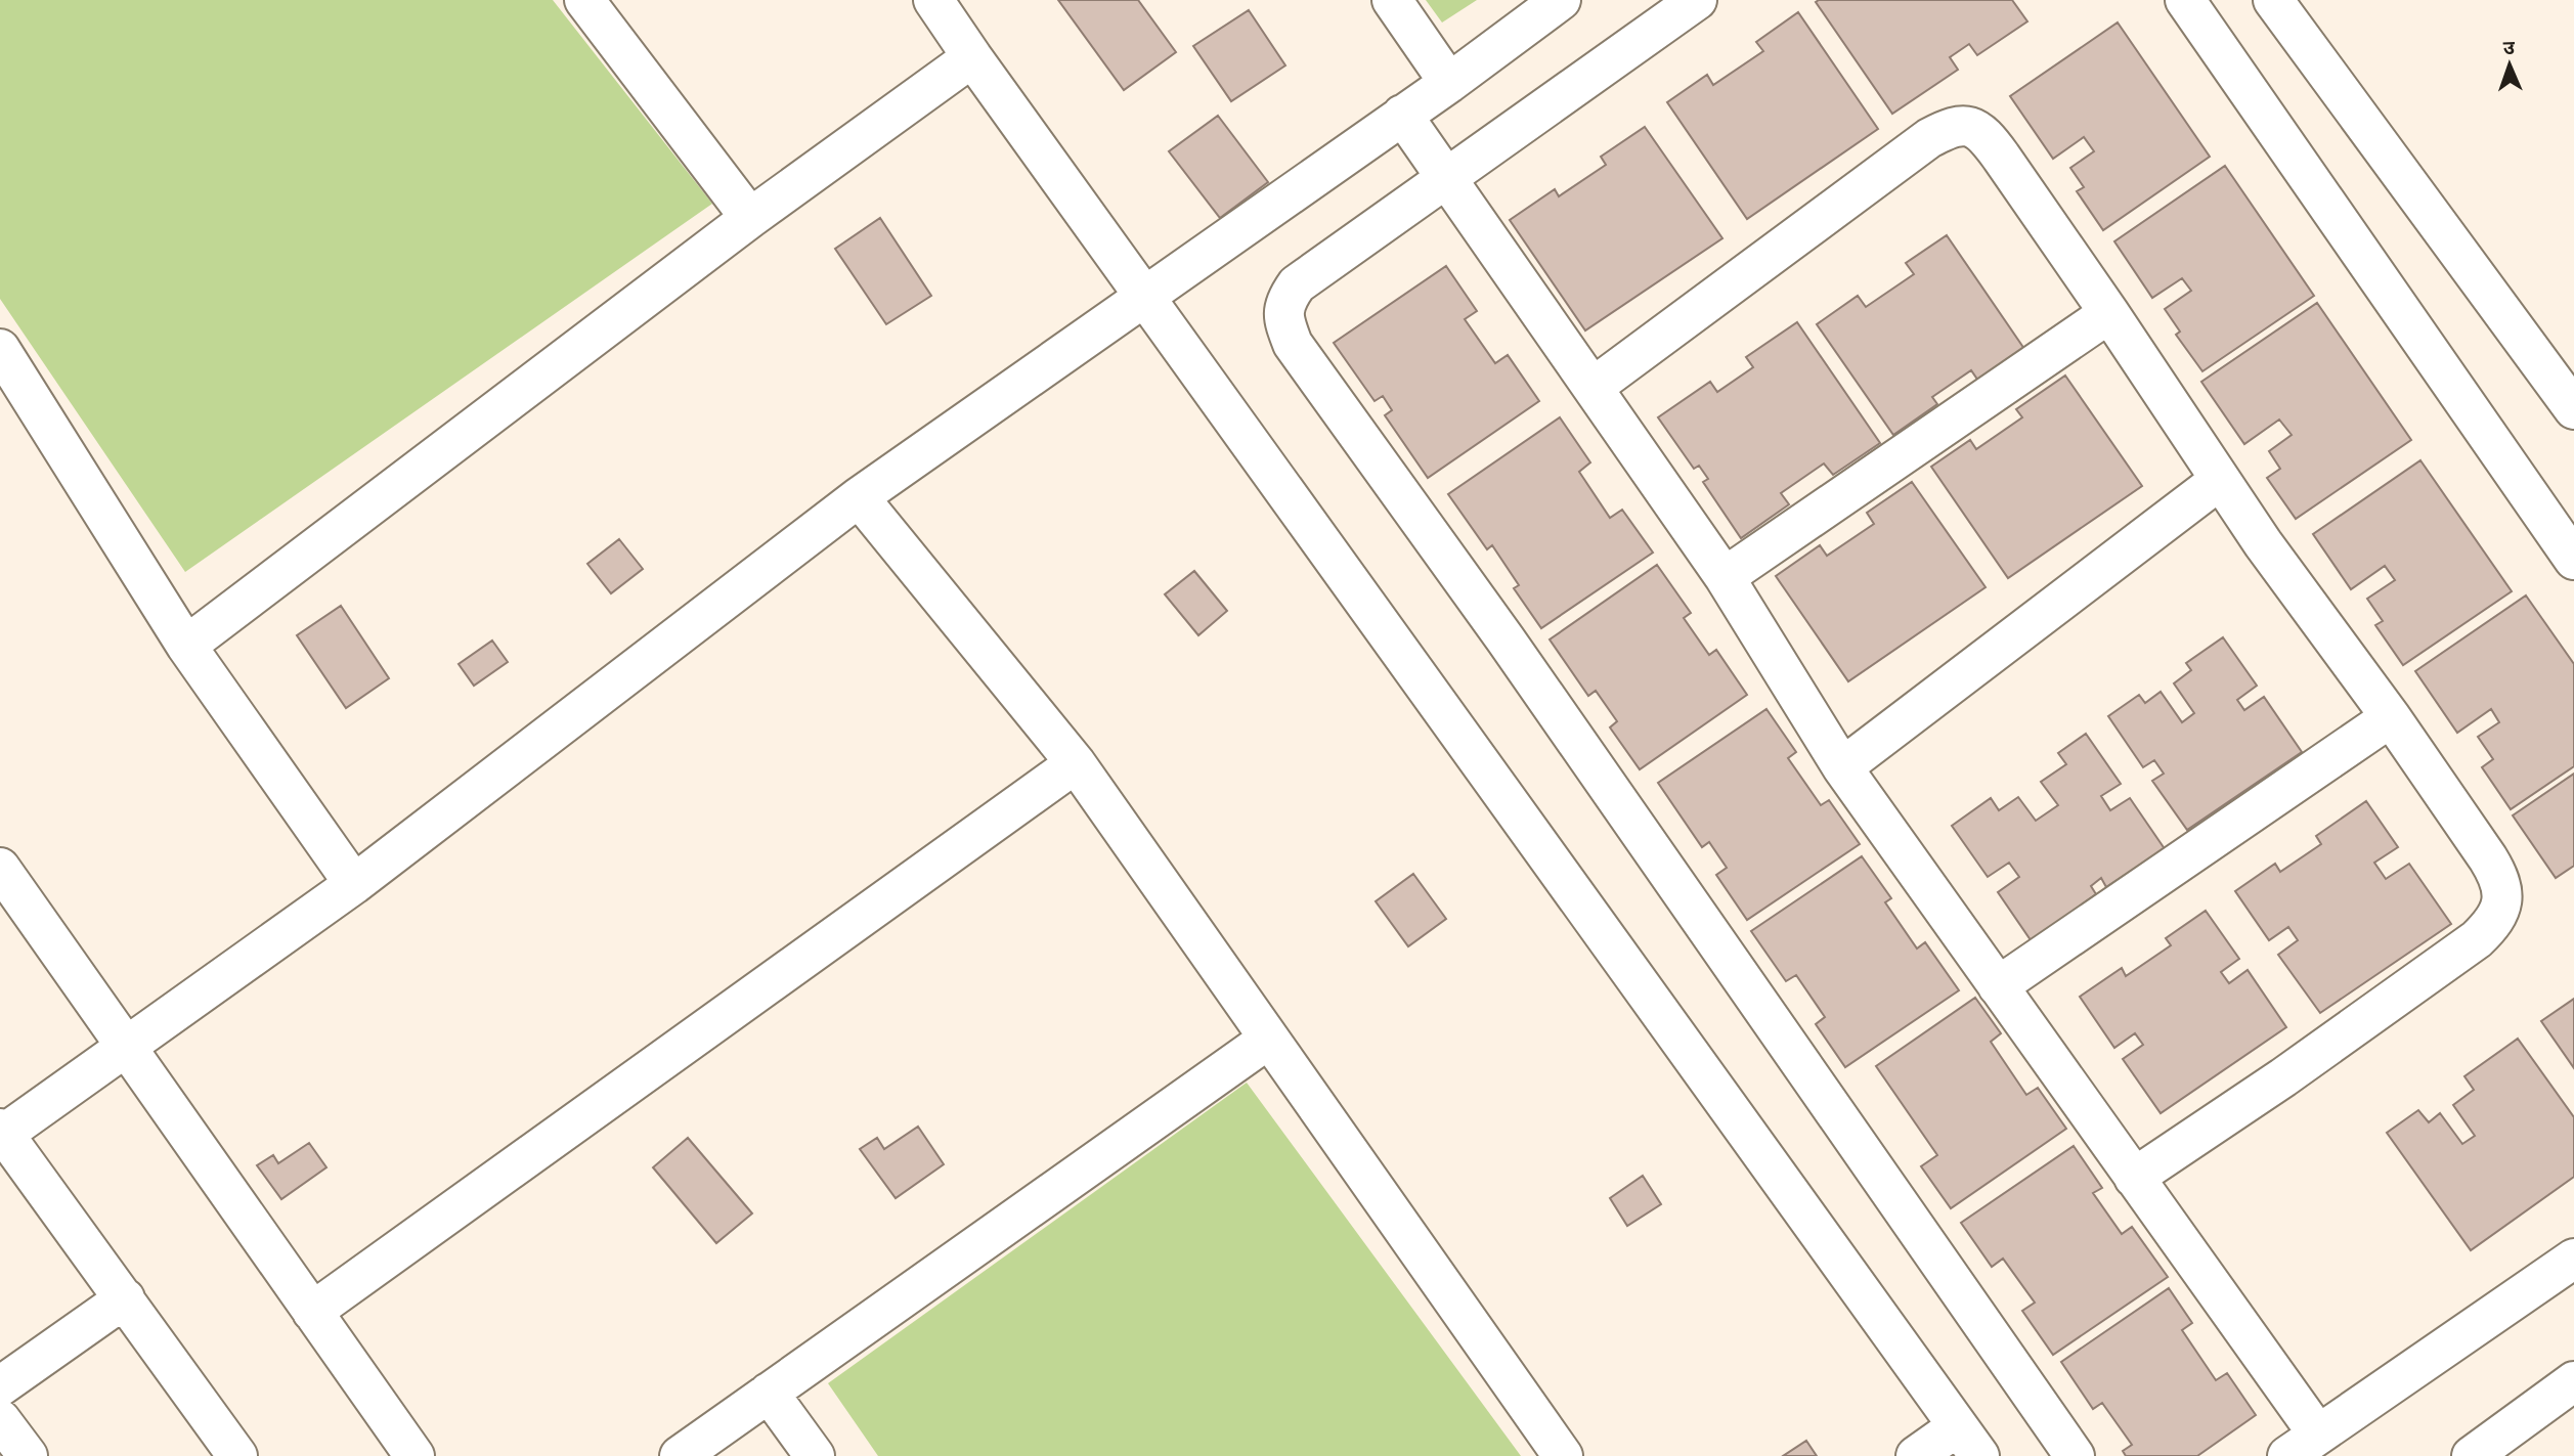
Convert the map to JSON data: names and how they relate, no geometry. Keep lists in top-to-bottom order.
{
  "north": "top"
}
